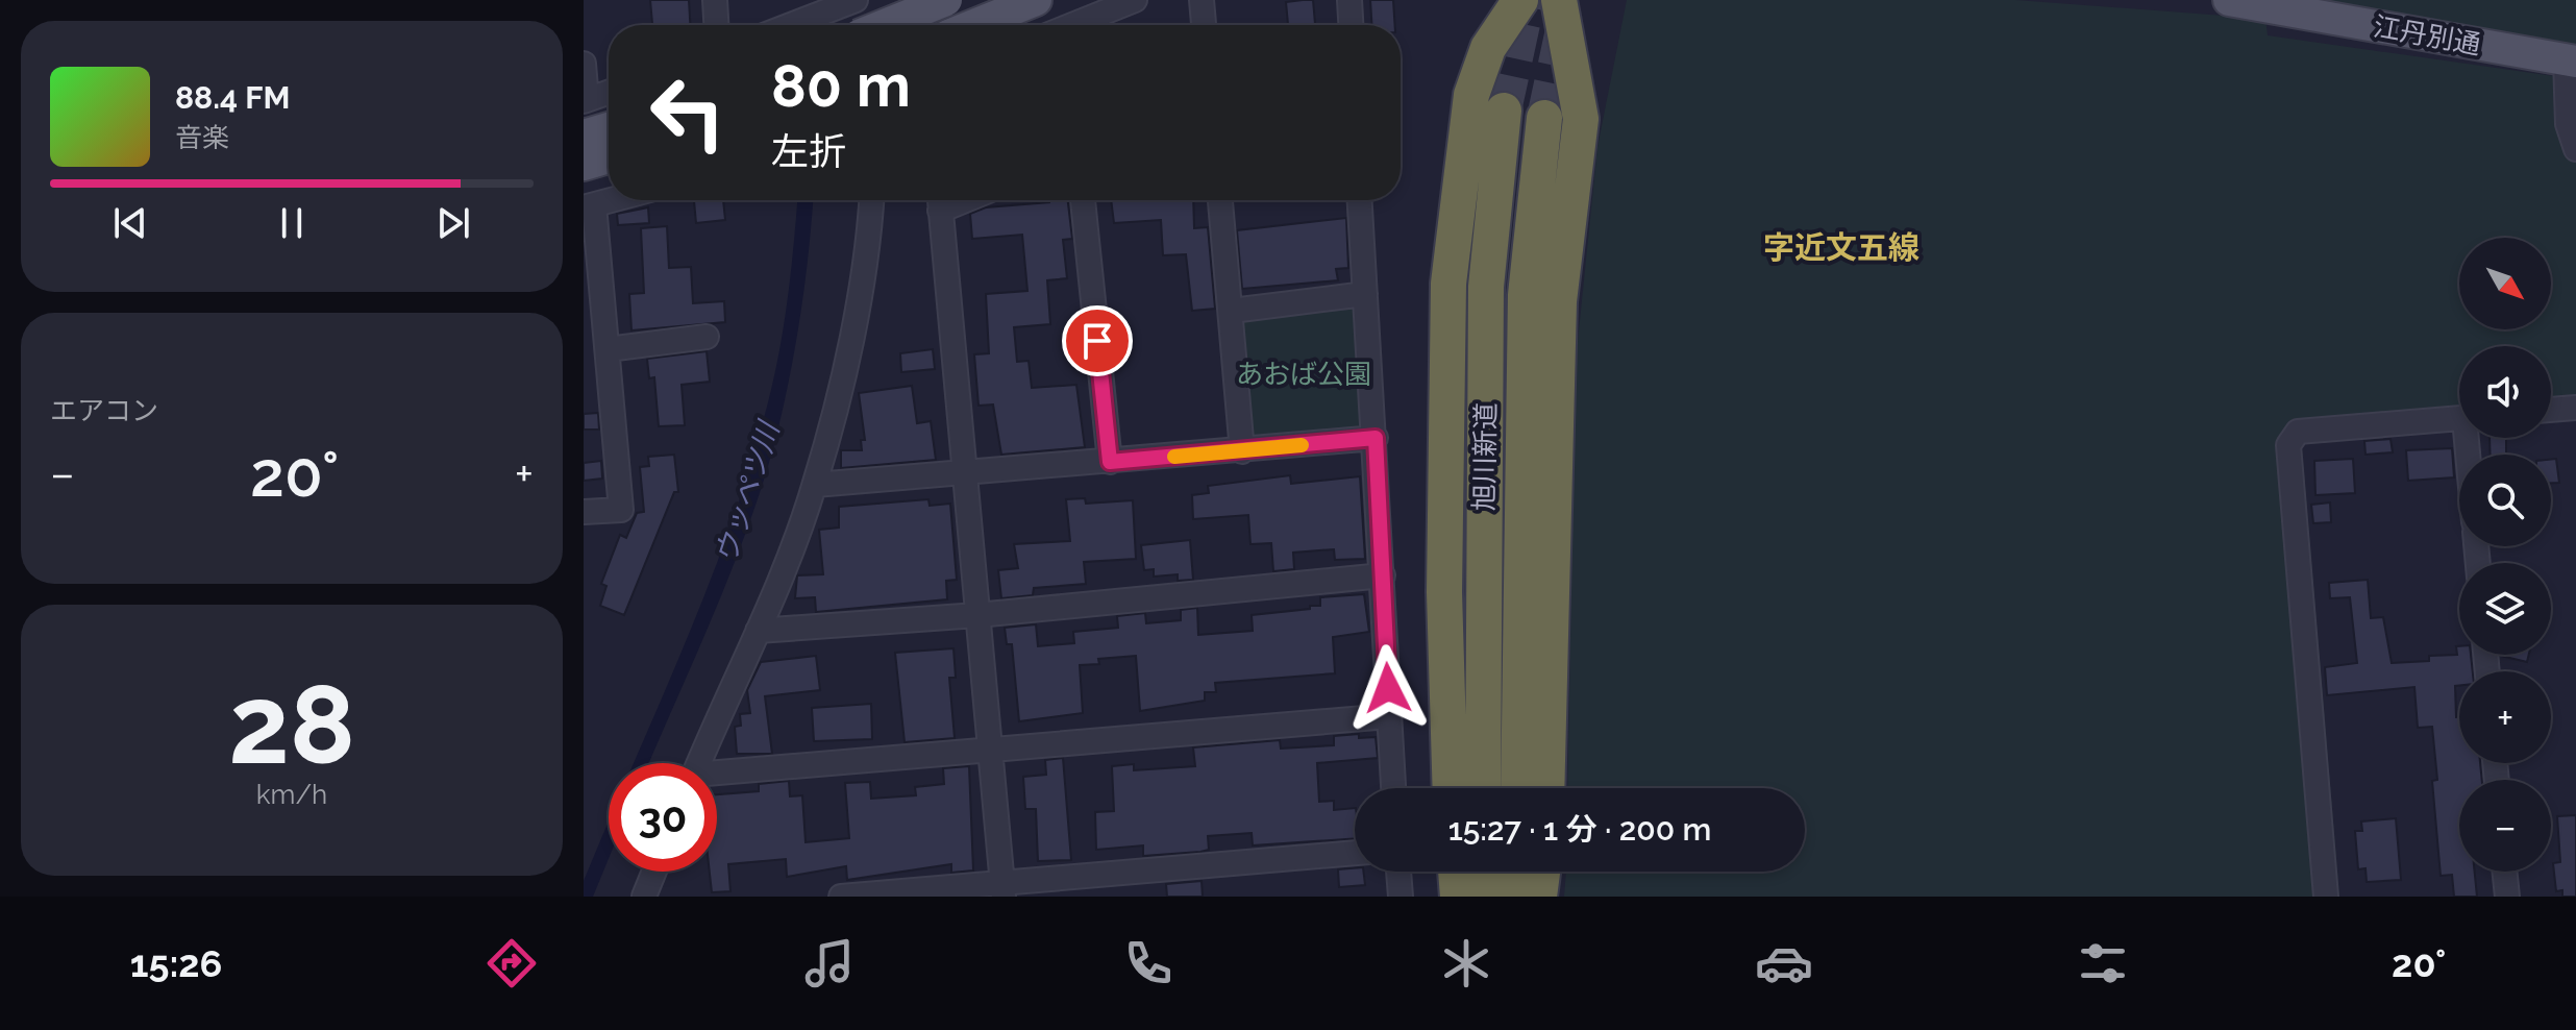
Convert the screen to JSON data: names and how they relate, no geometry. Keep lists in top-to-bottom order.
{
  "streets": {
    "highway": ["旭川新道"],
    "main road": ["江丹別通"]
  },
  "districts": ["字近文五線"],
  "water": ["ウッペツ川"],
  "parks": ["あおば公園"],
  "north": "bottom right",
  "page": {
    "turn": ["80 m", "左折"],
    "song": ["88.4 FM", "音楽"],
    "map_buttons": ["+", "−"],
    "tile": [
      "エアコン",
      ["28", "km/h"]
    ],
    "heat": ["−", "20°", "+"],
    "limit": "30",
    "trip": "15:27 · 1 分 · 200 m",
    "tabs": ["15:26", "20°"]
  }
}
